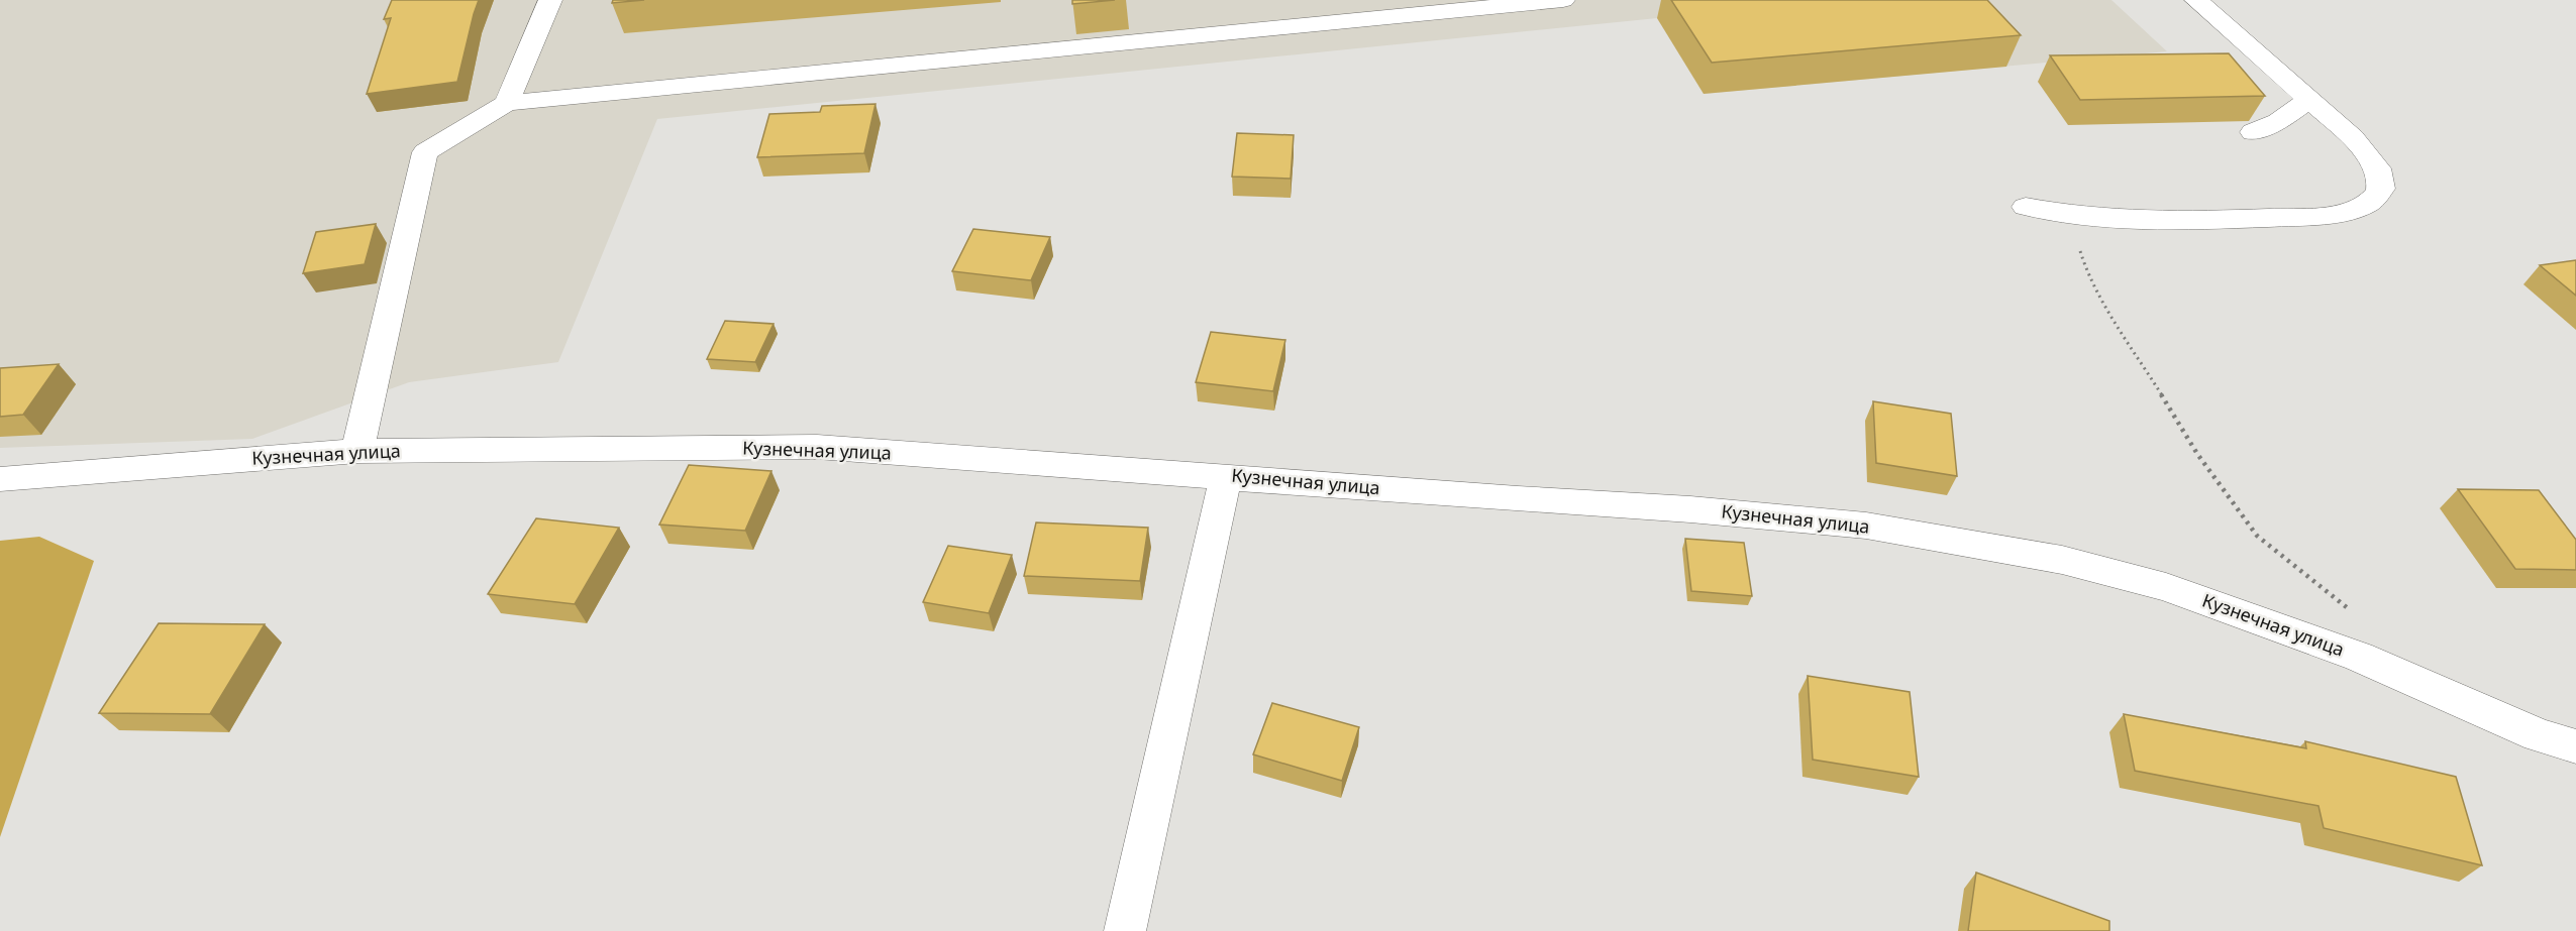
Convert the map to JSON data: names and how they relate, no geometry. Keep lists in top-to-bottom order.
{
  "streets": {
    "street": ["Кузнечная улица"]
  }
}
